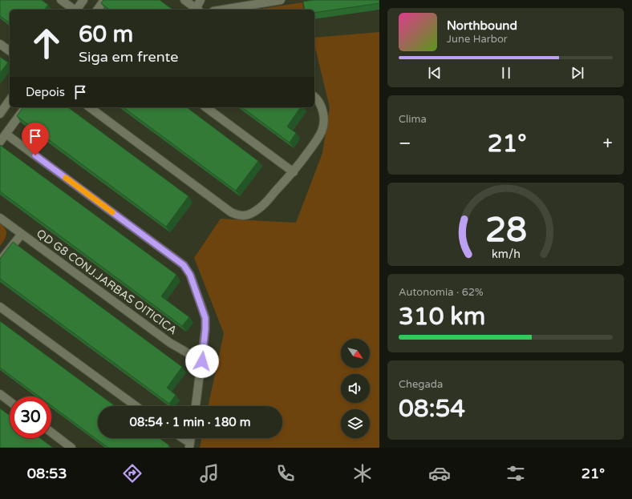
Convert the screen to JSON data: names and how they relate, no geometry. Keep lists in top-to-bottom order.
{
  "streets": {
    "street": ["QD G8 CONJ.JARBAS OITICICA"]
  },
  "north": "bottom right",
  "page": {
    "turn": ["60 m", "Siga em frente"],
    "song": ["Northbound", "June Harbor"],
    "then": "Depois",
    "tile": [
      "Clima",
      ["Autonomia · 62%", "310 km"],
      ["Chegada", "08:54"]
    ],
    "heat": ["−", "21°", "+"],
    "limit": "30",
    "trip": "08:54 · 1 min · 180 m",
    "tabs": ["08:53", "21°"],
    "gauge": ["28", "km/h"]
  }
}
